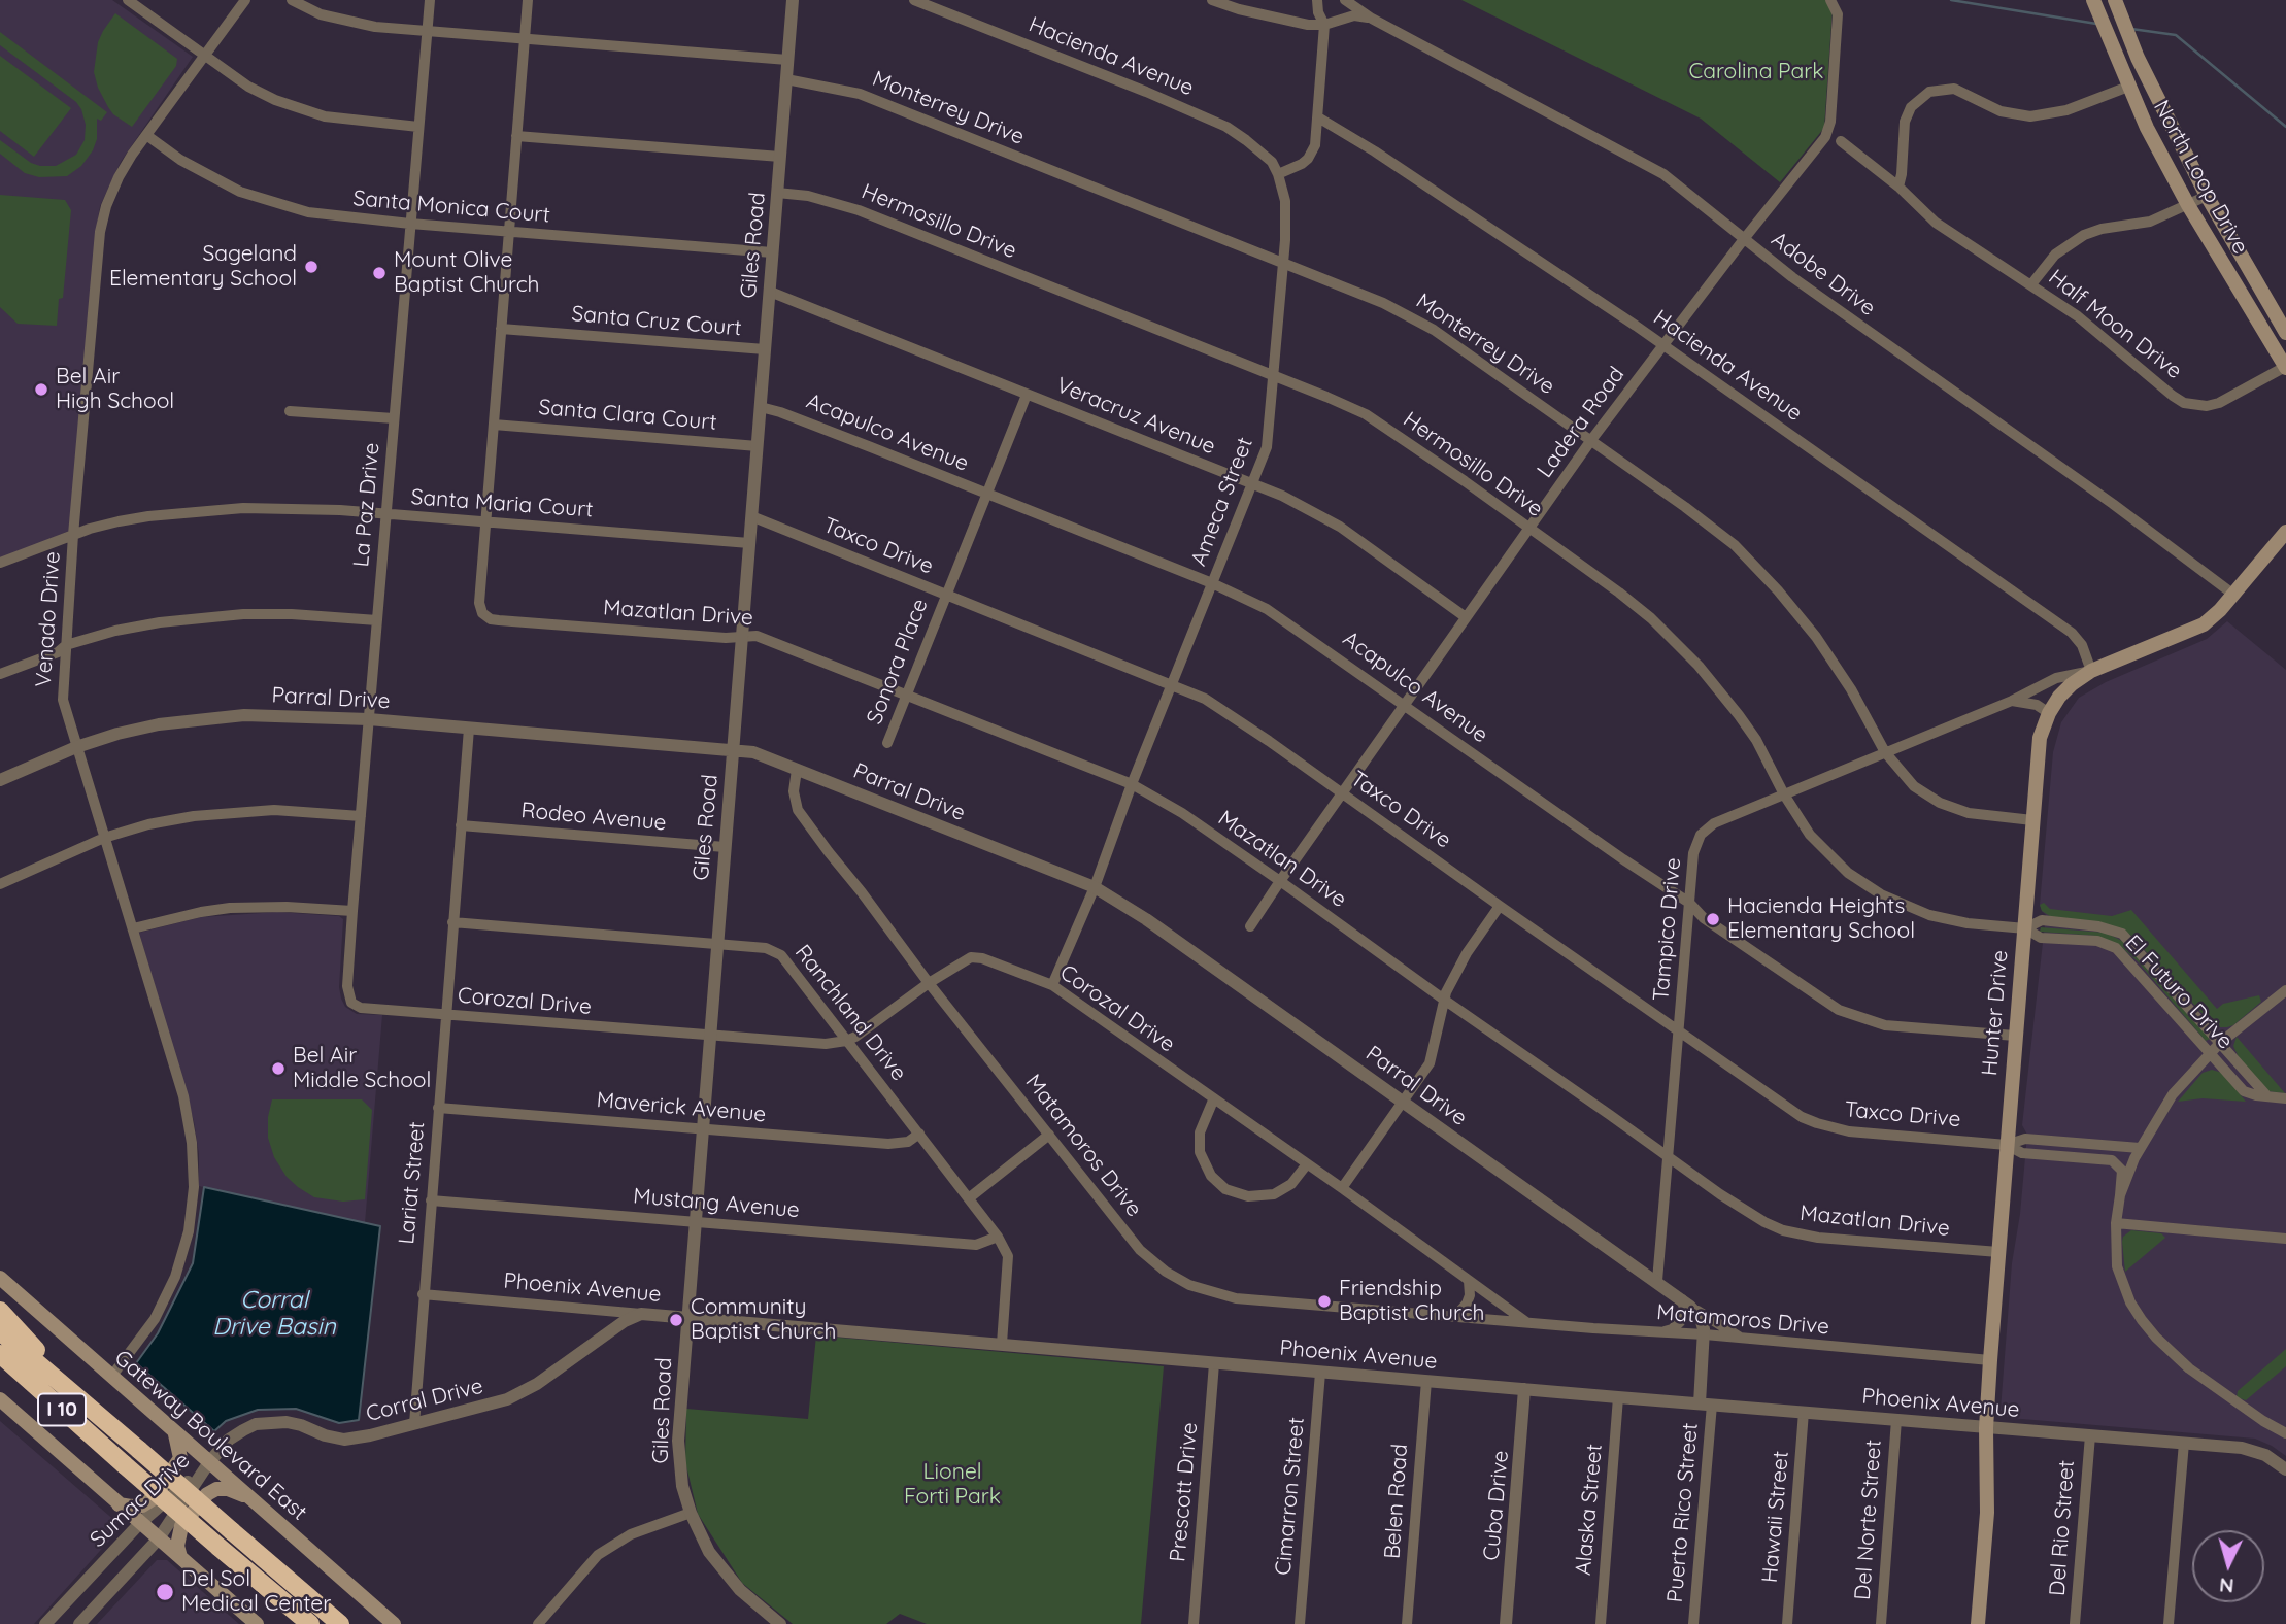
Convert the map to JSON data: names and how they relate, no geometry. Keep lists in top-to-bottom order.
{
  "streets": {
    "highway": ["I 10"],
    "main road": ["North Loop Drive", "Hunter Drive", "Gateway Boulevard East"],
    "street": [
      "Hacienda Avenue",
      "Monterrey Drive",
      "Santa Monica Court",
      "Hermosillo Drive",
      "Giles Road",
      "Adobe Drive",
      "Santa Cruz Court",
      "Half Moon Drive",
      "Santa Clara Court",
      "Veracruz Avenue",
      "Ladera Road",
      "Acapulco Avenue",
      "Ameca Street",
      "Santa Maria Court",
      "La Paz Drive",
      "Taxco Drive",
      "Mazatlan Drive",
      "Venado Drive",
      "Sonora Place",
      "Parral Drive",
      "Rodeo Avenue",
      "Tampico Drive",
      "El Futuro Drive",
      "Corozal Drive",
      "Ranchland Drive",
      "Maverick Avenue",
      "Matamoros Drive",
      "Lariat Street",
      "Mustang Avenue",
      "Phoenix Avenue",
      "Corral Drive",
      "Prescott Drive",
      "Cimarron Street",
      "Sumac Drive",
      "Belen Road",
      "Cuba Drive",
      "Alaska Street",
      "Puerto Rico Street",
      "Hawaii Street",
      "Del Norte Street",
      "Del Rio Street"
    ]
  },
  "crossings": [
    ["Hacienda Avenue", "Ladera Road"],
    ["Hacienda Avenue", "Ameca Street"],
    ["Hacienda Avenue", "Tampico Drive"],
    ["Hacienda Avenue", "Hunter Drive"],
    ["Monterrey Drive", "Giles Road"],
    ["Monterrey Drive", "Ladera Road"],
    ["Monterrey Drive", "Ameca Street"],
    ["Monterrey Drive", "Tampico Drive"],
    ["Monterrey Drive", "Hunter Drive"],
    ["North Loop Drive", "Half Moon Drive"],
    ["Santa Monica Court", "Giles Road"],
    ["Santa Monica Court", "La Paz Drive"],
    ["Santa Monica Court", "Venado Drive"],
    ["Hermosillo Drive", "Giles Road"],
    ["Hermosillo Drive", "Ladera Road"],
    ["Hermosillo Drive", "Ameca Street"],
    ["Hermosillo Drive", "Tampico Drive"],
    ["Hermosillo Drive", "El Futuro Drive"],
    ["Hermosillo Drive", "Hunter Drive"],
    ["Giles Road", "Santa Cruz Court"],
    ["Giles Road", "Santa Clara Court"],
    ["Giles Road", "Veracruz Avenue"],
    ["Giles Road", "Acapulco Avenue"],
    ["Giles Road", "Santa Maria Court"],
    ["Giles Road", "Taxco Drive"],
    ["Giles Road", "Mazatlan Drive"],
    ["Giles Road", "Parral Drive"],
    ["Giles Road", "Rodeo Avenue"],
    ["Giles Road", "Corozal Drive"],
    ["Giles Road", "Ranchland Drive"],
    ["Giles Road", "Maverick Avenue"],
    ["Giles Road", "Mustang Avenue"],
    ["Giles Road", "Phoenix Avenue"],
    ["Adobe Drive", "Ladera Road"],
    ["Adobe Drive", "Hunter Drive"],
    ["Veracruz Avenue", "Ladera Road"],
    ["Veracruz Avenue", "Ameca Street"],
    ["Veracruz Avenue", "Sonora Place"],
    ["Ladera Road", "Acapulco Avenue"],
    ["Ladera Road", "Taxco Drive"],
    ["Ladera Road", "Mazatlan Drive"],
    ["Acapulco Avenue", "Ameca Street"],
    ["Acapulco Avenue", "Sonora Place"],
    ["Acapulco Avenue", "Tampico Drive"],
    ["Acapulco Avenue", "Hunter Drive"],
    ["Ameca Street", "Taxco Drive"],
    ["Ameca Street", "Mazatlan Drive"],
    ["Ameca Street", "Parral Drive"],
    ["Ameca Street", "Corozal Drive"],
    ["Santa Maria Court", "La Paz Drive"],
    ["Santa Maria Court", "Mazatlan Drive"],
    ["Santa Maria Court", "Venado Drive"],
    ["La Paz Drive", "Parral Drive"],
    ["La Paz Drive", "Corozal Drive"],
    ["Taxco Drive", "Sonora Place"],
    ["Taxco Drive", "Tampico Drive"],
    ["Taxco Drive", "Hunter Drive"],
    ["Mazatlan Drive", "Sonora Place"],
    ["Mazatlan Drive", "Tampico Drive"],
    ["Mazatlan Drive", "Hunter Drive"],
    ["Venado Drive", "Parral Drive"],
    ["Venado Drive", "Gateway Boulevard East"],
    ["Parral Drive", "Tampico Drive"],
    ["Parral Drive", "Matamoros Drive"],
    ["Parral Drive", "Lariat Street"],
    ["Parral Drive", "Puerto Rico Street"],
    ["Rodeo Avenue", "Lariat Street"],
    ["Tampico Drive", "Hunter Drive"],
    ["El Futuro Drive", "Hunter Drive"],
    ["Corozal Drive", "Ranchland Drive"],
    ["Corozal Drive", "Matamoros Drive"],
    ["Corozal Drive", "Lariat Street"],
    ["Ranchland Drive", "Maverick Avenue"],
    ["Ranchland Drive", "Lariat Street"],
    ["Ranchland Drive", "Mustang Avenue"],
    ["Ranchland Drive", "Phoenix Avenue"],
    ["Hunter Drive", "Matamoros Drive"],
    ["Hunter Drive", "Phoenix Avenue"],
    ["Maverick Avenue", "Lariat Street"],
    ["Matamoros Drive", "Puerto Rico Street"],
    ["Lariat Street", "Mustang Avenue"],
    ["Lariat Street", "Phoenix Avenue"],
    ["Lariat Street", "Corral Drive"],
    ["Phoenix Avenue", "Corral Drive"],
    ["Phoenix Avenue", "Prescott Drive"],
    ["Phoenix Avenue", "Cimarron Street"],
    ["Phoenix Avenue", "Belen Road"],
    ["Phoenix Avenue", "Cuba Drive"],
    ["Phoenix Avenue", "Alaska Street"],
    ["Phoenix Avenue", "Puerto Rico Street"],
    ["Phoenix Avenue", "Hawaii Street"],
    ["Phoenix Avenue", "Del Norte Street"],
    ["Phoenix Avenue", "Del Rio Street"],
    ["Corral Drive", "Gateway Boulevard East"],
    ["Corral Drive", "Sumac Drive"],
    ["Gateway Boulevard East", "Sumac Drive"]
  ],
  "water": ["Corral Drive Basin"],
  "parks": ["Carolina Park", "Lionel Forti Park"],
  "places": [
    "Sageland Elementary School",
    "Mount Olive Baptist Church",
    "Bel Air High School",
    "Hacienda Heights Elementary School",
    "Bel Air Middle School",
    "Friendship Baptist Church",
    "Community Baptist Church",
    "Del Sol Medical Center"
  ],
  "north": "bottom"
}
